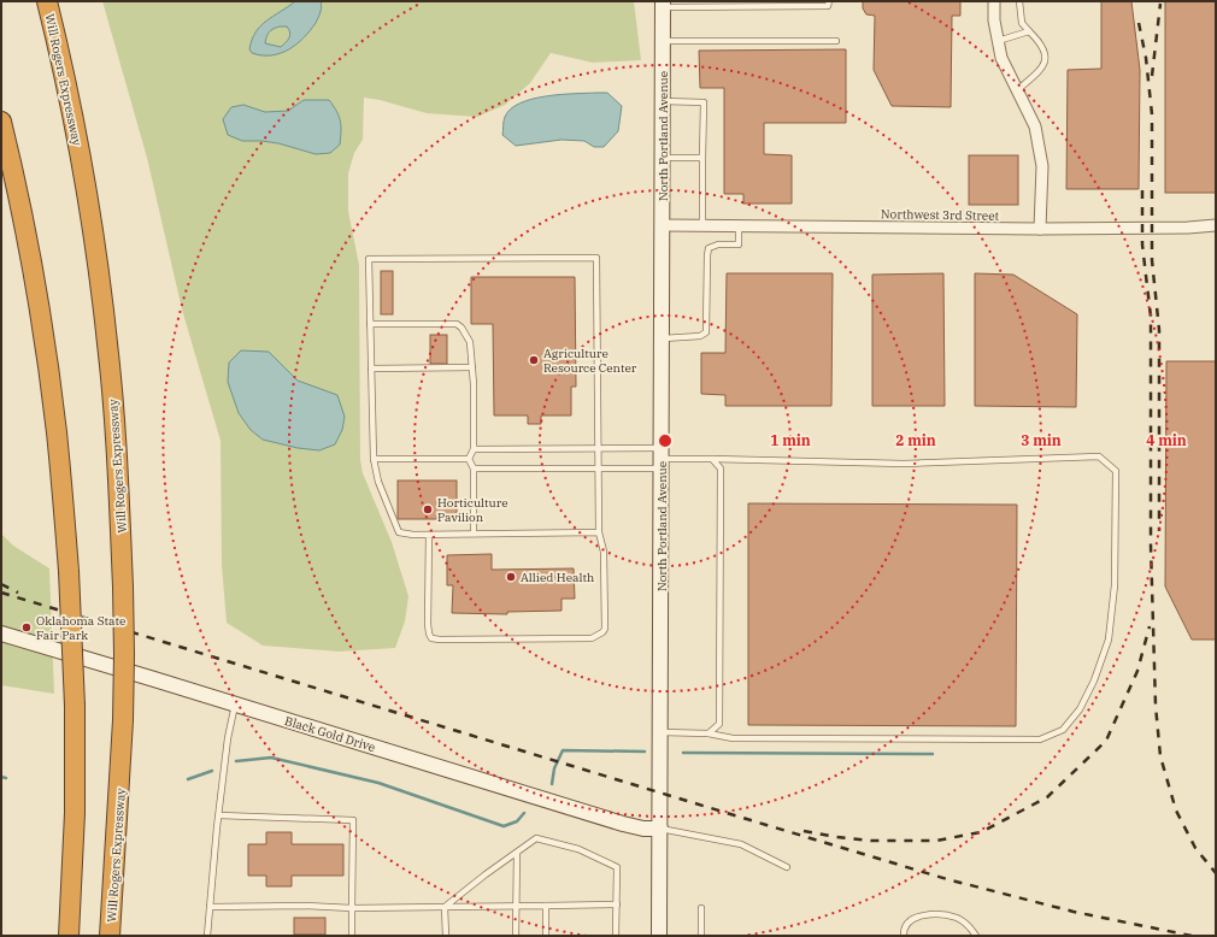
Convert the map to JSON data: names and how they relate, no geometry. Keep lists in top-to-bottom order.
{
  "streets": {
    "highway": ["Will Rogers Expressway"],
    "main road": ["North Portland Avenue", "Black Gold Drive"],
    "street": ["Northwest 3rd Street"]
  },
  "crossings": [
    ["North Portland Avenue", "Northwest 3rd Street"],
    ["North Portland Avenue", "Black Gold Drive"]
  ],
  "places": [
    "Agriculture Resource Center",
    "Horticulture Pavilion",
    "Allied Health",
    "Oklahoma State Fair Park"
  ],
  "rings": [
    "1 min",
    "2 min",
    "3 min",
    "4 min"
  ]
}
